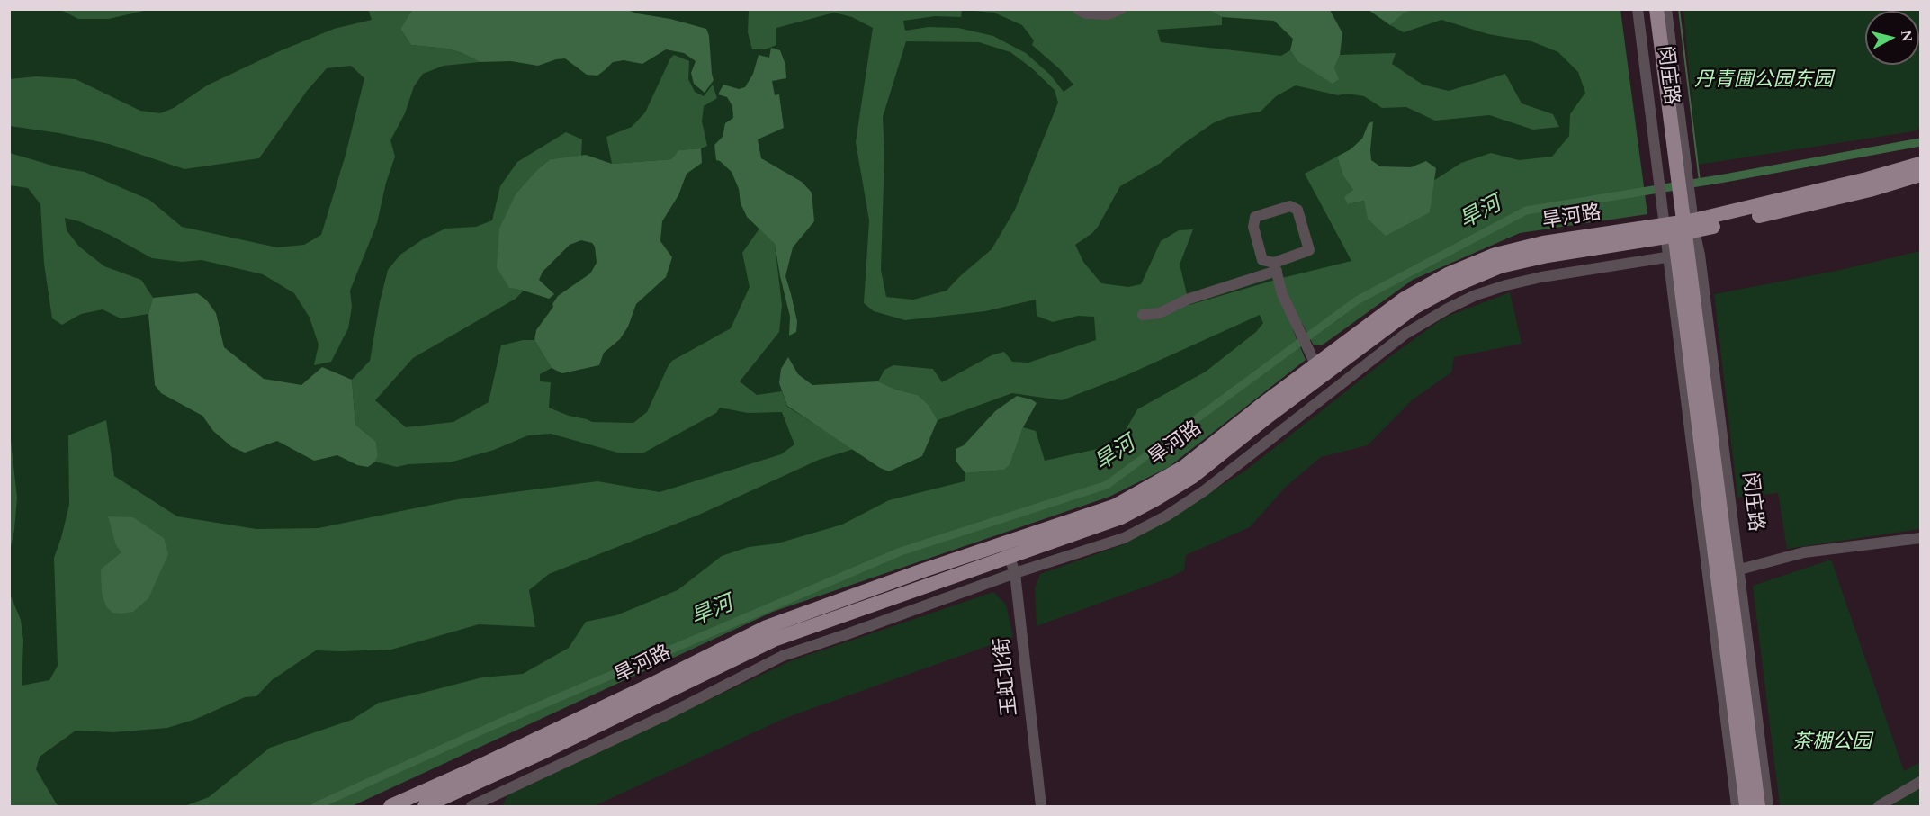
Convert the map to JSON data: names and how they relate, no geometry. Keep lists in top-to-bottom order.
{
  "streets": {
    "main road": ["闵庄路", "旱河路"],
    "street": ["玉虹北街"]
  },
  "crossings": [
    ["闵庄路", "旱河路"],
    ["旱河路", "玉虹北街"]
  ],
  "water": ["旱河"],
  "parks": ["丹青圃公园东园", "茶棚公园"],
  "north": "right"
}
